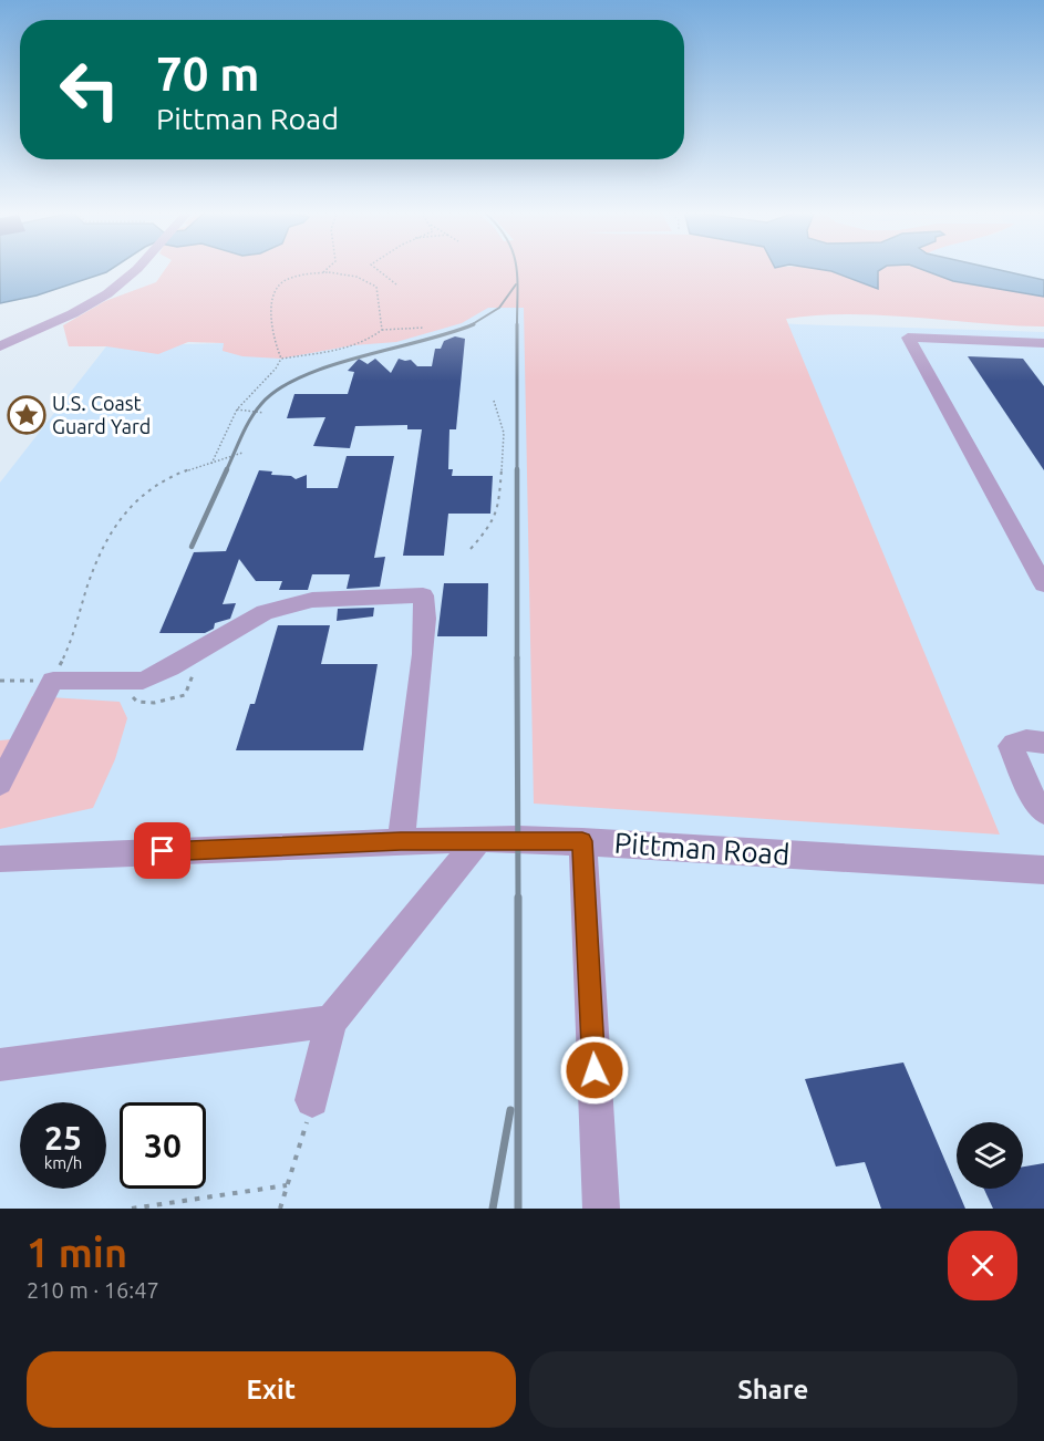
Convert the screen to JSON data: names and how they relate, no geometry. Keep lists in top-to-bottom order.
{
  "streets": {
    "street": ["Pittman Road"]
  },
  "places": {
    "place": ["U.S. Coast Guard Yard"]
  },
  "page": {
    "turn": ["70 m", "Pittman Road"],
    "speed": "25 km/h",
    "limit": "30",
    "heading": ["1 min", "210 m · 16:47"],
    "buttons": ["Exit", "Share"]
  }
}
